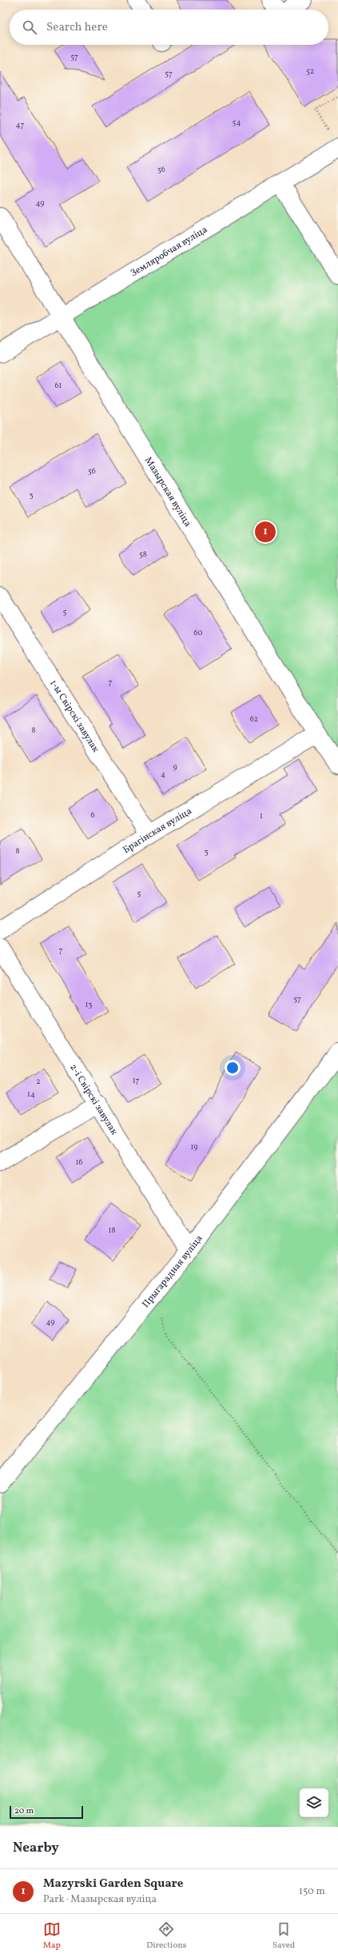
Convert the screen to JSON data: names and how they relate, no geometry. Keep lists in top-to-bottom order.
{
  "streets": {
    "street": [
      "Земляробчая вуліца",
      "Мазырская вуліца",
      "1-ы Свірскі завулак",
      "Брагінская вуліца",
      "2-і Свірскі завулак",
      "Прыгарадная вуліца"
    ]
  },
  "crossings": [
    ["Земляробчая вуліца", "Мазырская вуліца"],
    ["Мазырская вуліца", "Брагінская вуліца"],
    ["1-ы Свірскі завулак", "Брагінская вуліца"],
    ["2-і Свірскі завулак", "Прыгарадная вуліца"]
  ],
  "house_numbers": [
    "57",
    "52",
    "57",
    "54",
    "47",
    "56",
    "49",
    "61",
    "56",
    "3",
    "58",
    "5",
    "60",
    "7",
    "62",
    "8",
    "9",
    "4",
    "6",
    "1",
    "8",
    "3",
    "5",
    "7",
    "57",
    "13",
    "17",
    "2",
    "14",
    "19",
    "16",
    "18",
    "49"
  ],
  "scale_bar": "20 m",
  "page": {
    "search": "Search here",
    "pins": "1",
    "scale": "20 m",
    "heading": "Nearby",
    "list": [
      {
        "mark": "1",
        "name": "Mazyrski Garden Square",
        "note": "Park · Мазырская вуліца",
        "value": "150 m"
      }
    ],
    "nav": ["Map", "Directions", "Saved"]
  }
}
